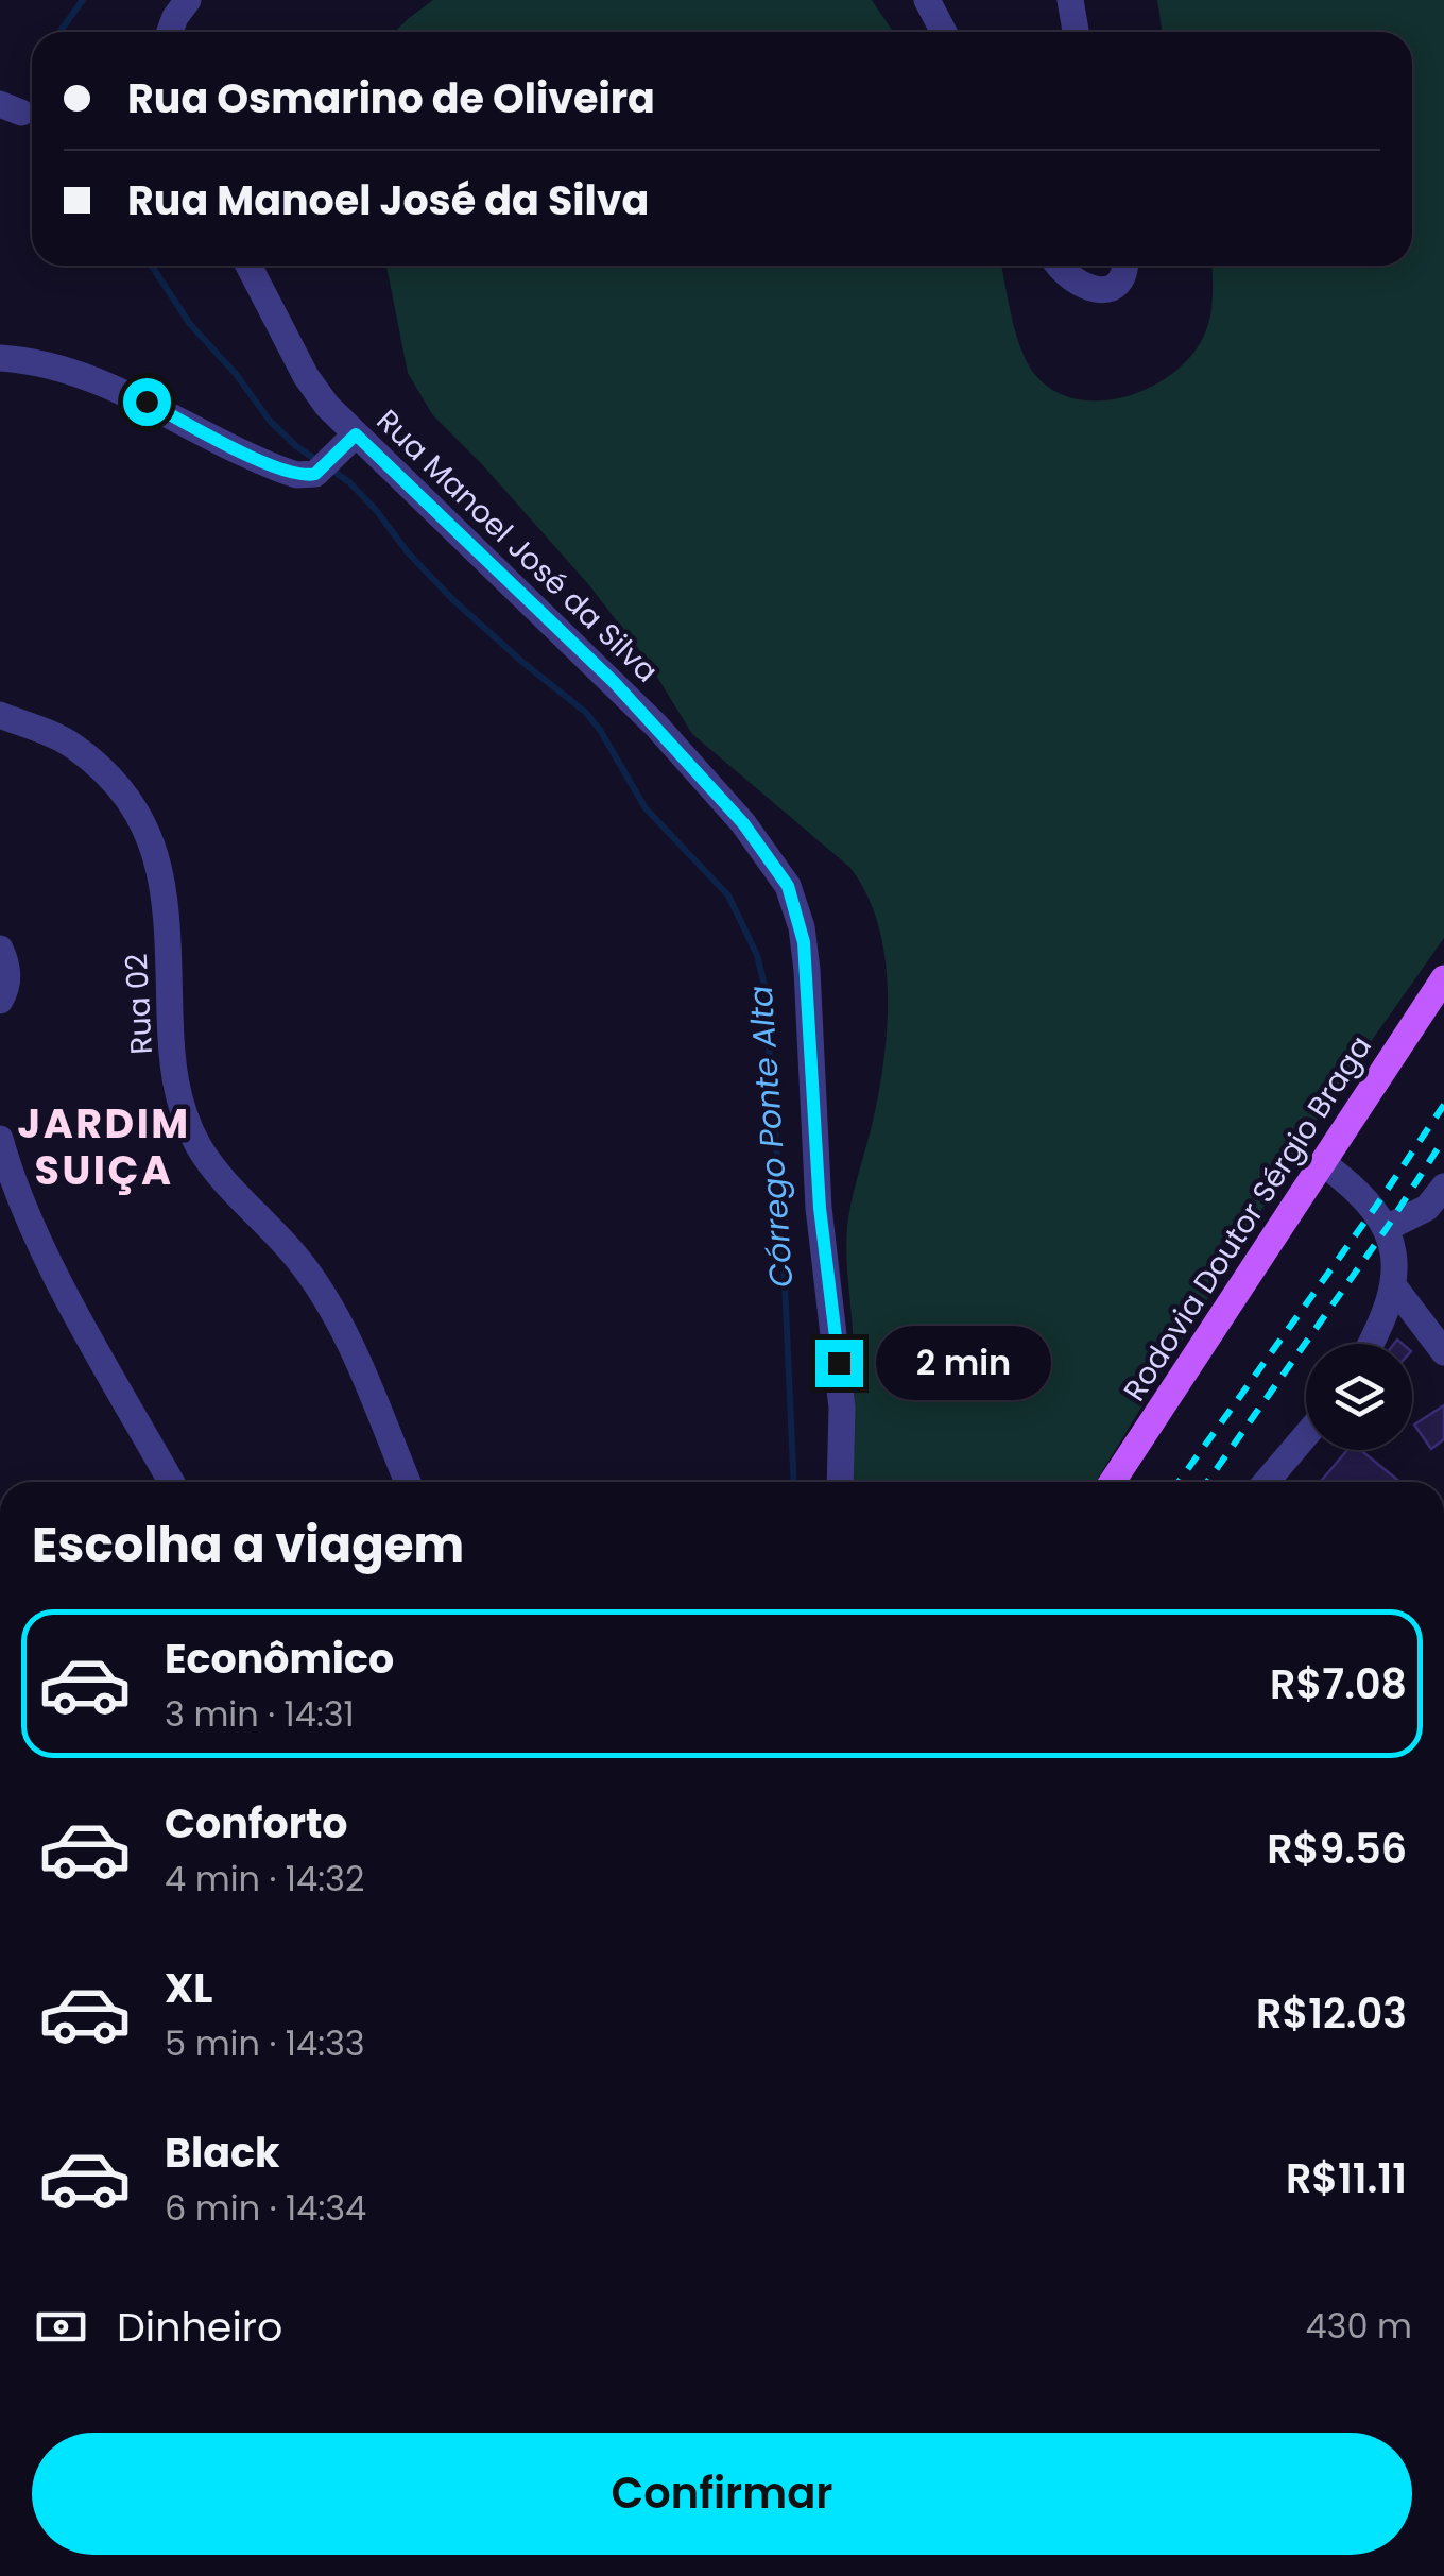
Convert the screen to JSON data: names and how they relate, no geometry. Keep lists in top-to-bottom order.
{
  "streets": {
    "main road": ["Rodovia Doutor Sérgio Braga"],
    "street": ["Rua Manoel José da Silva", "Rua 02"]
  },
  "districts": ["JARDIM SUIÇA"],
  "water": ["Córrego Ponte Alta"],
  "page": {
    "banner": ["Rua Osmarino de Oliveira", "Rua Manoel José da Silva"],
    "bubble": "2 min",
    "heading": "Escolha a viagem",
    "list": [
      {
        "name": "Econômico",
        "note": "3 min · 14:31",
        "value": "R$7.08"
      },
      {
        "name": "Conforto",
        "note": "4 min · 14:32",
        "value": "R$9.56"
      },
      {
        "name": "XL",
        "note": "5 min · 14:33",
        "value": "R$12.03"
      },
      {
        "name": "Black",
        "note": "6 min · 14:34",
        "value": "R$11.11"
      }
    ],
    "pay": ["Dinheiro", "430 m"],
    "buttons": "Confirmar"
  }
}
